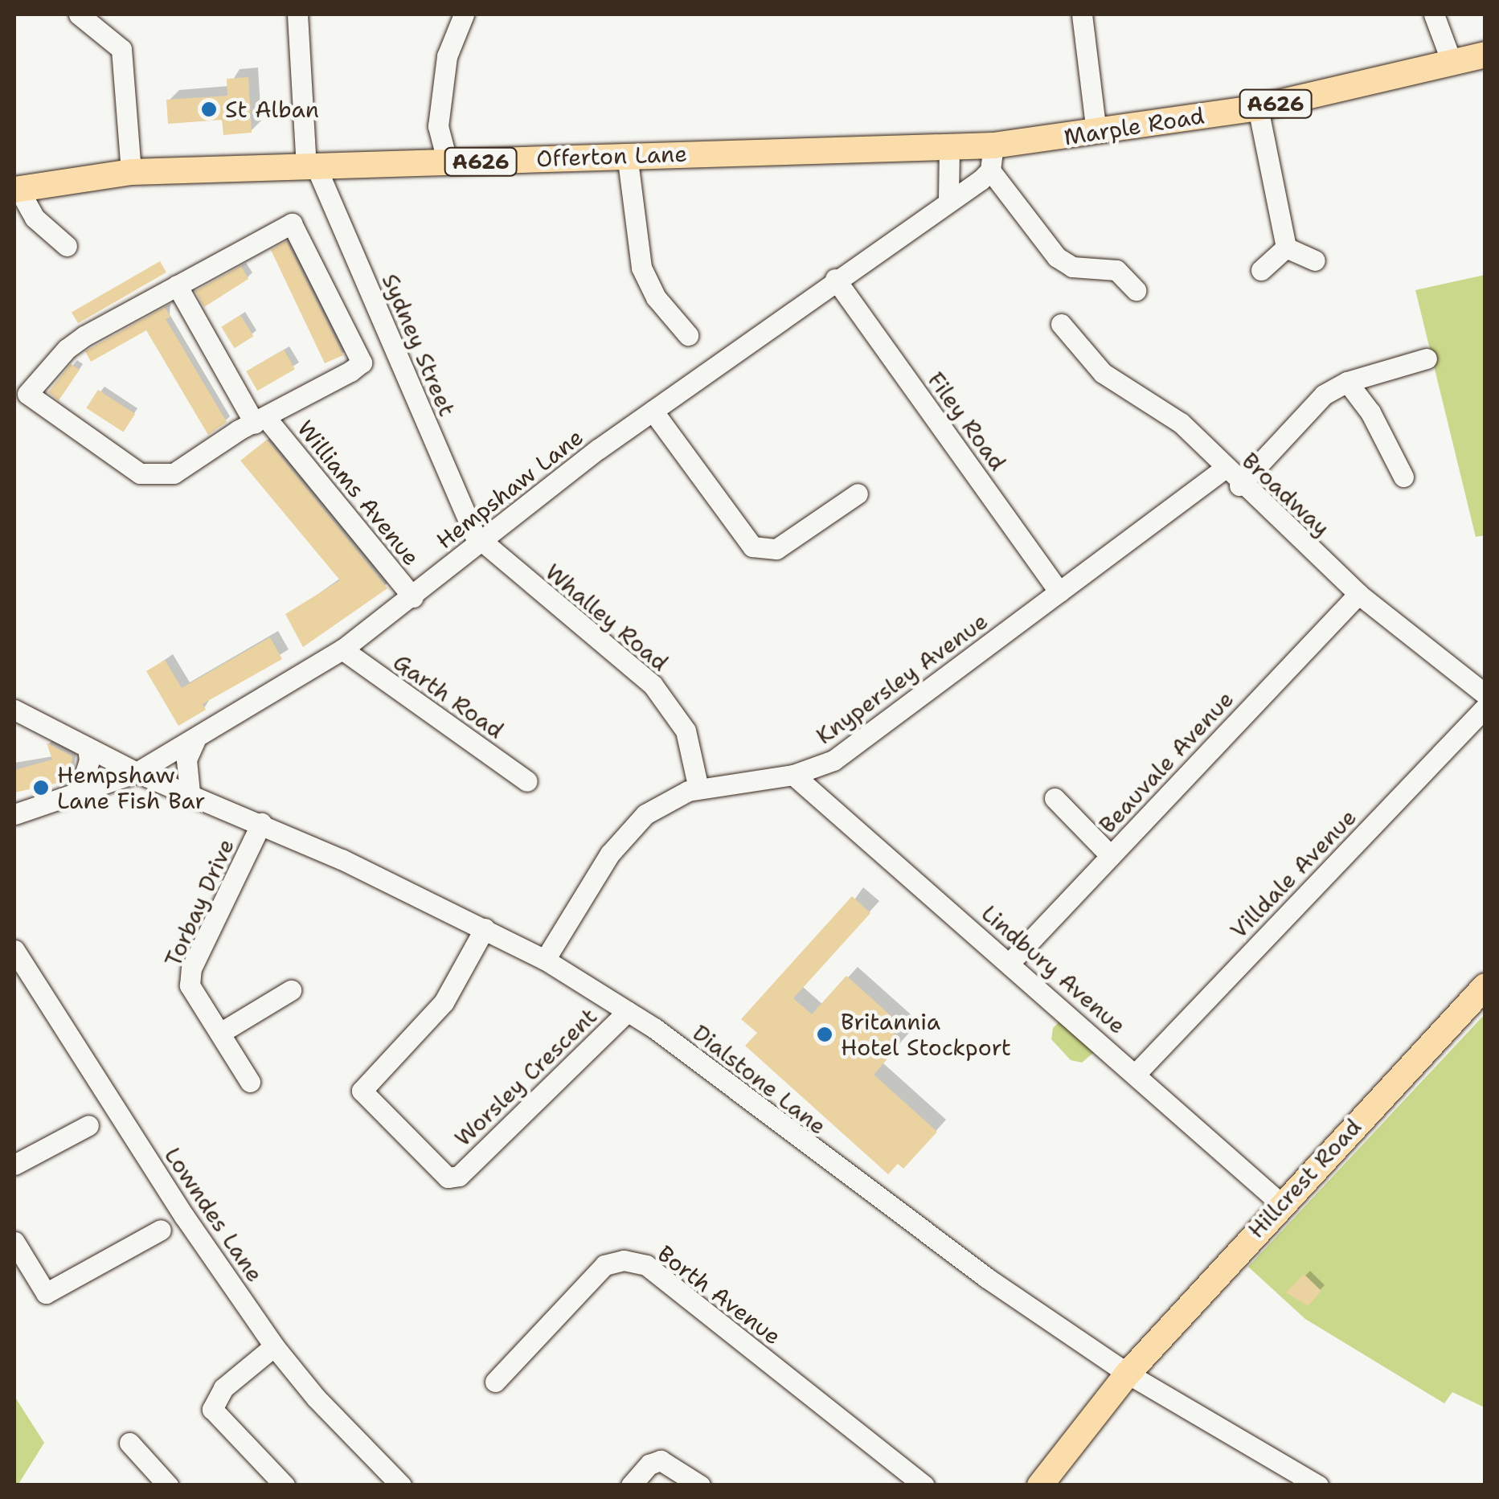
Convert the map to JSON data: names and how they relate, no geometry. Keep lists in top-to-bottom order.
{
  "streets": {
    "main road": [
      "A626",
      "Marple Road",
      "Offerton Lane",
      "Hillcrest Road"
    ],
    "street": [
      "Sydney Street",
      "Filey Road",
      "Hempshaw Lane",
      "Williams Avenue",
      "Broadway",
      "Whalley Road",
      "Knypersley Avenue",
      "Garth Road",
      "Beauvale Avenue",
      "Villdale Avenue",
      "Torbay Drive",
      "Lindbury Avenue",
      "Worsley Crescent",
      "Dialstone Lane",
      "Lowndes Lane",
      "Borth Avenue"
    ]
  },
  "crossings": [
    ["Marple Road", "Offerton Lane"],
    ["Marple Road", "Hempshaw Lane"],
    ["Offerton Lane", "Sydney Street"],
    ["Offerton Lane", "Hempshaw Lane"],
    ["Sydney Street", "Hempshaw Lane"],
    ["Sydney Street", "Whalley Road"],
    ["Filey Road", "Hempshaw Lane"],
    ["Filey Road", "Knypersley Avenue"],
    ["Hempshaw Lane", "Williams Avenue"],
    ["Hempshaw Lane", "Whalley Road"],
    ["Hempshaw Lane", "Garth Road"],
    ["Hempshaw Lane", "Dialstone Lane"],
    ["Broadway", "Knypersley Avenue"],
    ["Broadway", "Beauvale Avenue"],
    ["Whalley Road", "Knypersley Avenue"],
    ["Knypersley Avenue", "Lindbury Avenue"],
    ["Knypersley Avenue", "Dialstone Lane"],
    ["Beauvale Avenue", "Lindbury Avenue"],
    ["Villdale Avenue", "Lindbury Avenue"],
    ["Torbay Drive", "Dialstone Lane"],
    ["Lindbury Avenue", "Hillcrest Road"],
    ["Worsley Crescent", "Dialstone Lane"],
    ["Dialstone Lane", "Hillcrest Road"]
  ],
  "places": ["St Alban", "Hempshaw Lane Fish Bar", "Britannia Hotel Stockport"]
}
